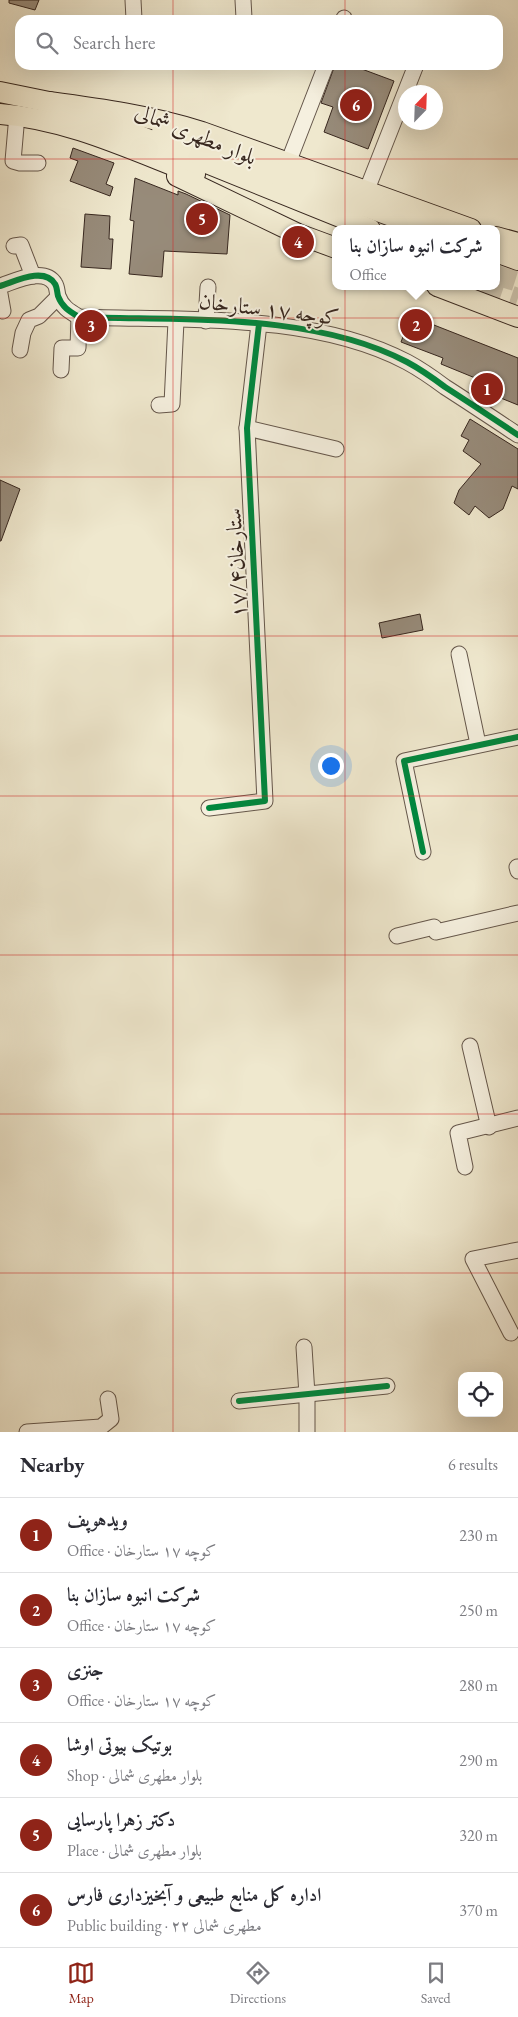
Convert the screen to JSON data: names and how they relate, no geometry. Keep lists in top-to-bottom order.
{
  "streets": {
    "main road": ["بلوار مطهرى شمالى"],
    "street": ["کوچه ۱۷ ستارخان", "ستارخان۱۷/۴"]
  },
  "crossings": [
    ["کوچه ۱۷ ستارخان", "ستارخان۱۷/۴"]
  ],
  "north": "top right",
  "page": {
    "search": "Search here",
    "pins": [
      "6",
      "5",
      "4",
      "2",
      "3",
      "1"
    ],
    "popup": ["شرکت انبوه سازان بنا", "Office"],
    "heading": ["Nearby", "6 results"],
    "list": [
      {
        "mark": "1",
        "name": "ویدهوپف",
        "note": "Office · کوچه ۱۷ ستارخان",
        "value": "230 m"
      },
      {
        "mark": "2",
        "name": "شرکت انبوه سازان بنا",
        "note": "Office · کوچه ۱۷ ستارخان",
        "value": "250 m"
      },
      {
        "mark": "3",
        "name": "جنزی",
        "note": "Office · کوچه ۱۷ ستارخان",
        "value": "280 m"
      },
      {
        "mark": "4",
        "name": "بوتیک بیوتی اوشا",
        "note": "Shop · بلوار مطهرى شمالى",
        "value": "290 m"
      },
      {
        "mark": "5",
        "name": "دکتر زهرا پارسایی",
        "note": "Place · بلوار مطهرى شمالى",
        "value": "320 m"
      },
      {
        "mark": "6",
        "name": "اداره کل منابع طبیعى و آبخیزدارى فارس",
        "note": "Public building · مطهرى شمالى ۲۲",
        "value": "370 m"
      }
    ],
    "nav": ["Map", "Directions", "Saved"]
  }
}
